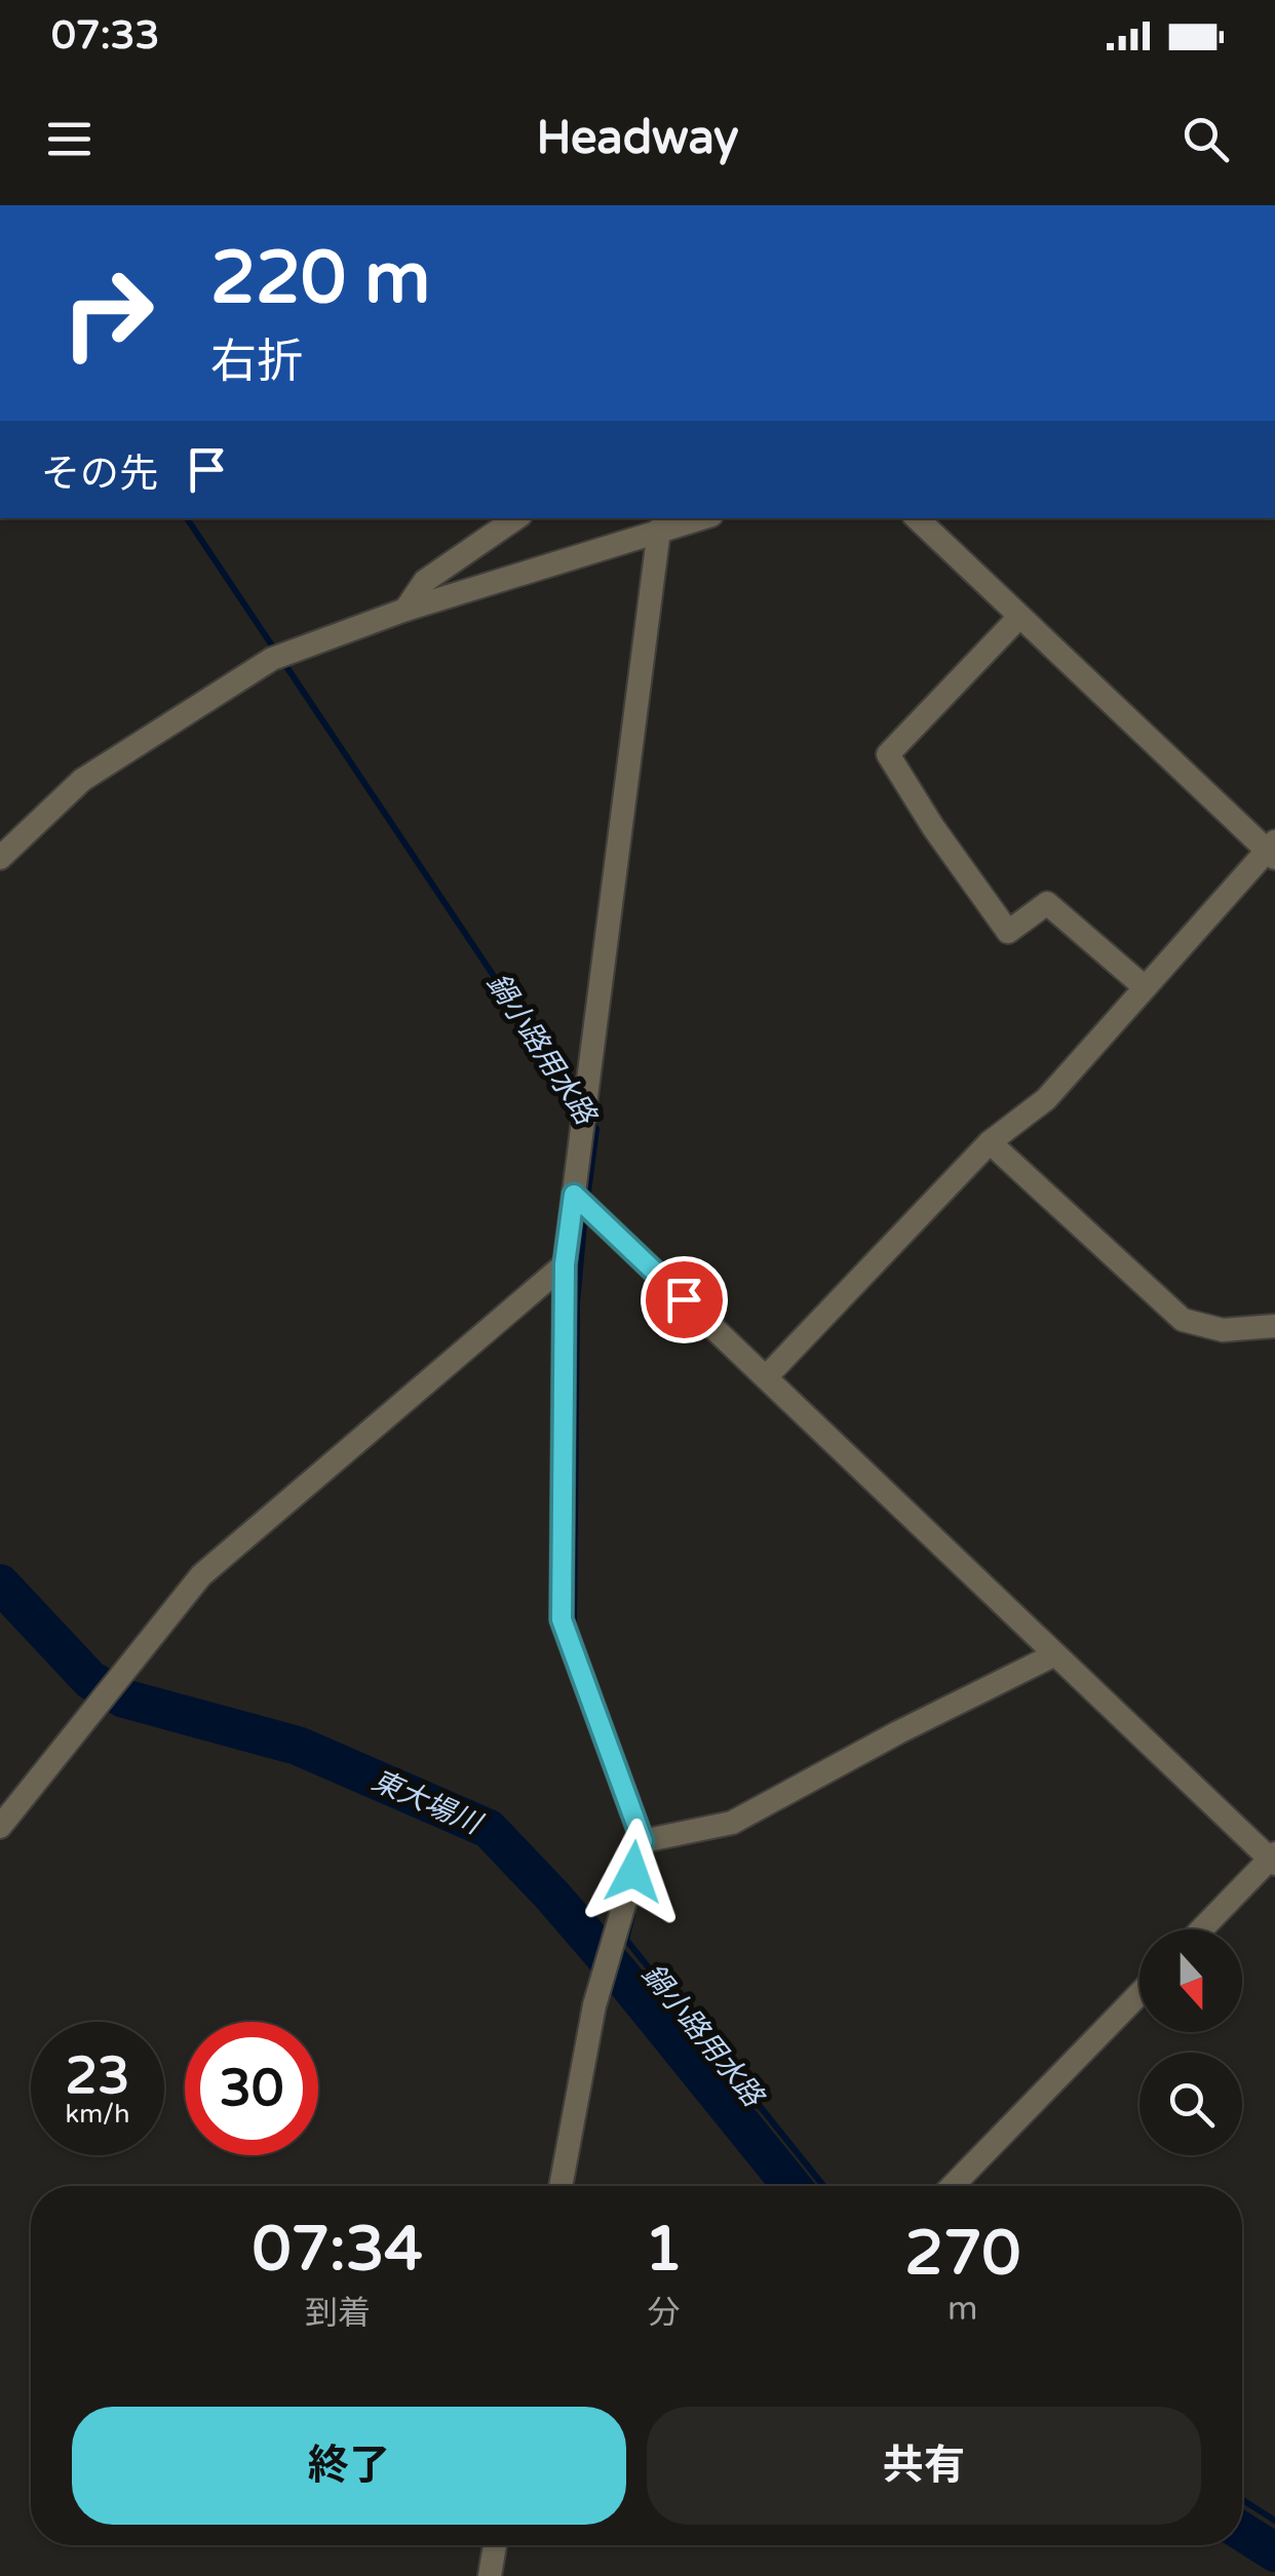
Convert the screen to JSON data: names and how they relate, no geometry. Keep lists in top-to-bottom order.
{
  "water": ["鍋小路用水路", "東大場川"],
  "north": "bottom",
  "page": {
    "status": "07:33",
    "header": "Headway",
    "turn": ["220 m", "右折"],
    "then": "その先",
    "speed": "23 km/h",
    "limit": "30",
    "eta": [
      "07:34",
      "到着",
      "1",
      "分",
      "270",
      "m"
    ],
    "buttons": ["終了", "共有"]
  }
}
